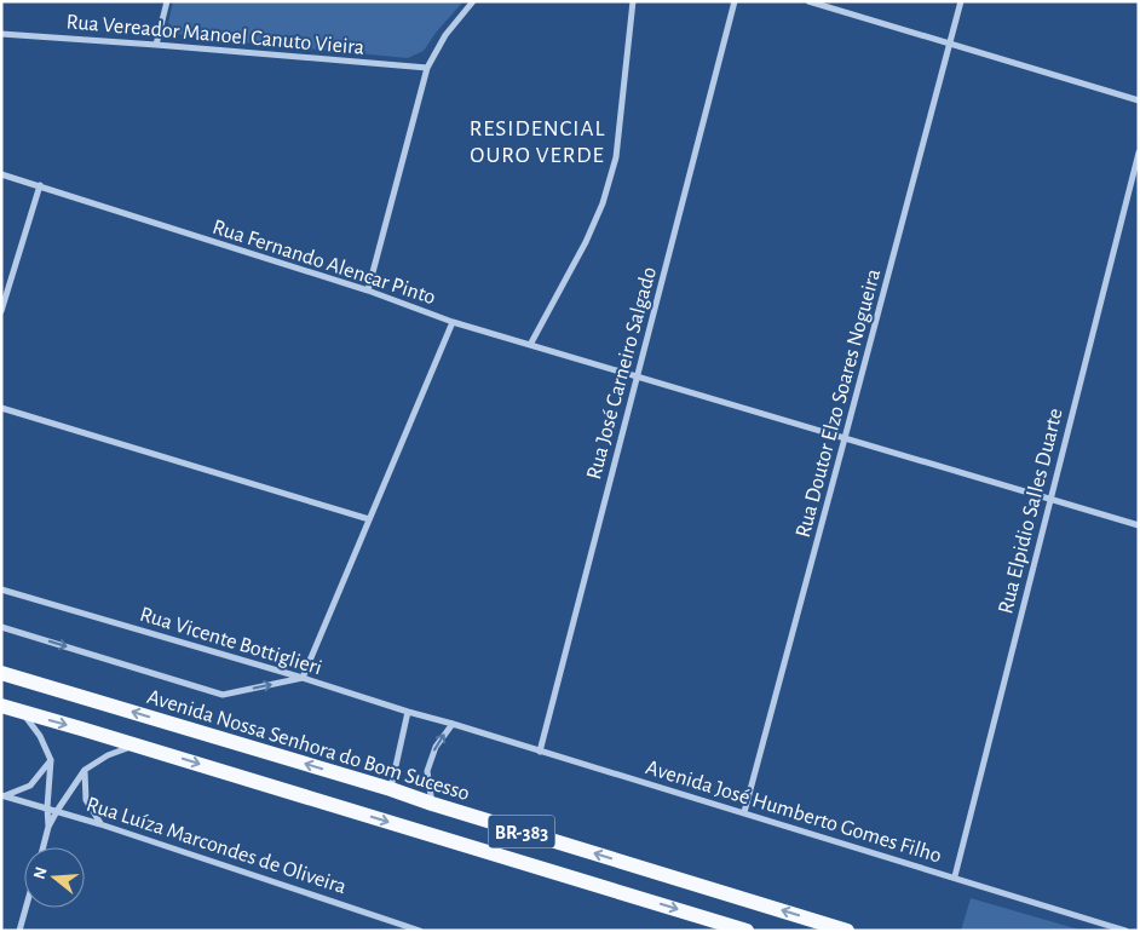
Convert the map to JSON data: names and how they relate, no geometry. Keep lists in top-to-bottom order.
{
  "streets": {
    "main road": ["Avenida Nossa Senhora do Bom Sucesso", "BR-383"],
    "street": [
      "Rua Vereador Manoel Canuto Vieira",
      "Rua Fernando Alencar Pinto",
      "Rua José Carneiro Salgado",
      "Rua Doutor Elzo Soares Nogueira",
      "Rua Elpidio Salles Duarte",
      "Rua Vicente Bottiglieri",
      "Avenida José Humberto Gomes Filho",
      "Rua Luíza Marcondes de Oliveira"
    ]
  },
  "crossings": [
    ["Rua Fernando Alencar Pinto", "Rua José Carneiro Salgado"],
    ["Rua Fernando Alencar Pinto", "Rua Doutor Elzo Soares Nogueira"],
    ["Rua Fernando Alencar Pinto", "Rua Elpidio Salles Duarte"],
    ["Rua José Carneiro Salgado", "Avenida José Humberto Gomes Filho"],
    ["Rua Doutor Elzo Soares Nogueira", "Avenida José Humberto Gomes Filho"],
    ["Rua Elpidio Salles Duarte", "Avenida José Humberto Gomes Filho"],
    ["Rua Vicente Bottiglieri", "Avenida José Humberto Gomes Filho"]
  ],
  "districts": ["RESIDENCIAL OURO VERDE"],
  "north": "left"
}
